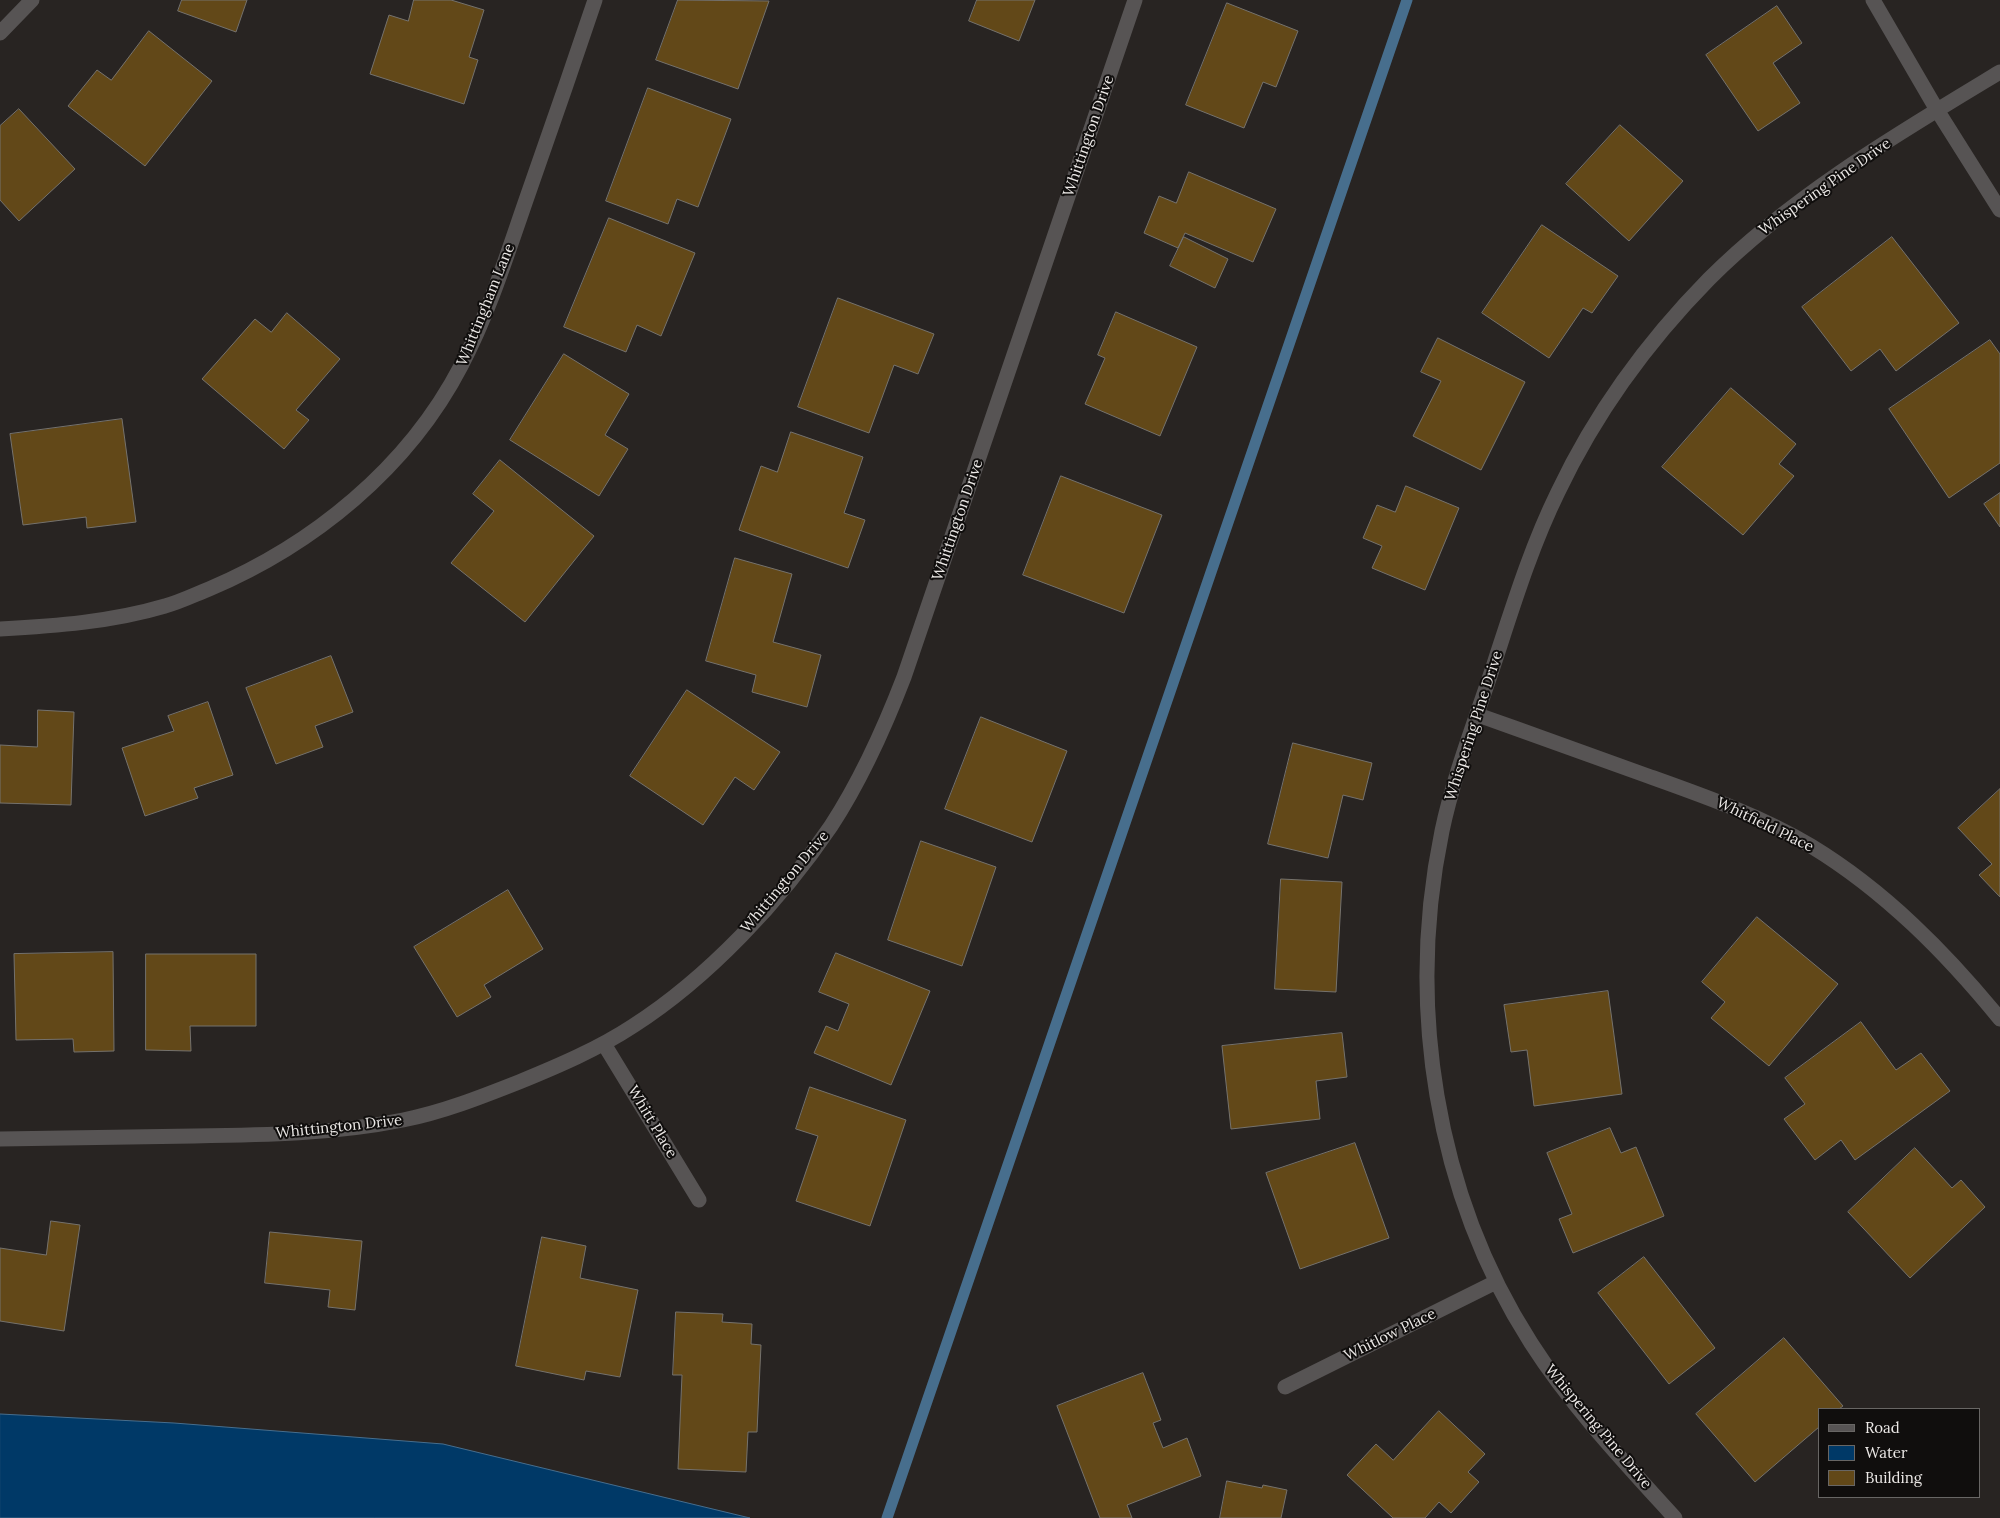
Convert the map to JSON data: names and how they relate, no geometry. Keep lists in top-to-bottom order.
{
  "streets": {
    "street": [
      "Whittington Drive",
      "Whispering Pine Drive",
      "Whittingham Lane",
      "Whitfield Place",
      "Whitt Place",
      "Whitlow Place"
    ]
  },
  "crossings": [
    ["Whittington Drive", "Whitt Place"],
    ["Whispering Pine Drive", "Whitfield Place"],
    ["Whispering Pine Drive", "Whitlow Place"]
  ],
  "legend": ["Road", "Water", "Building"]
}
